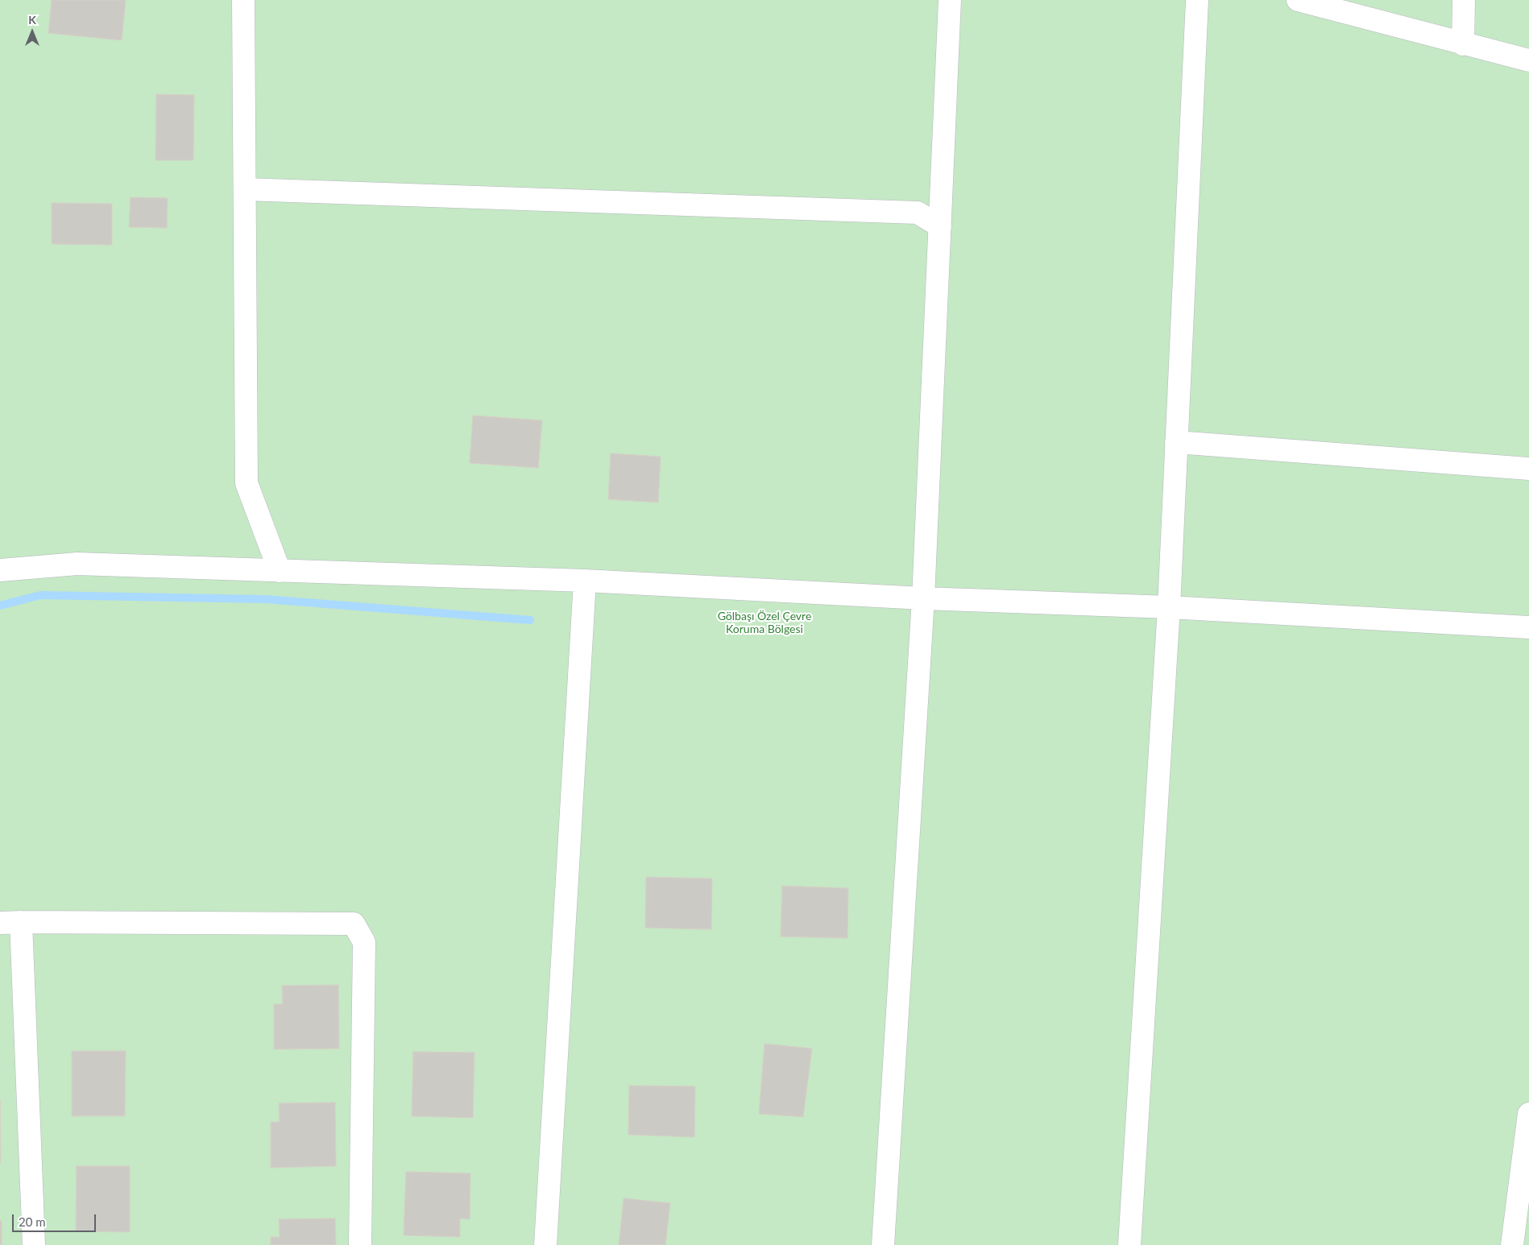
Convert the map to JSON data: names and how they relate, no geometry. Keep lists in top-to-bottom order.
{
  "parks": ["Gölbaşı Özel Çevre Koruma Bölgesi"],
  "scale_bar": "20 m",
  "north": "top"
}
